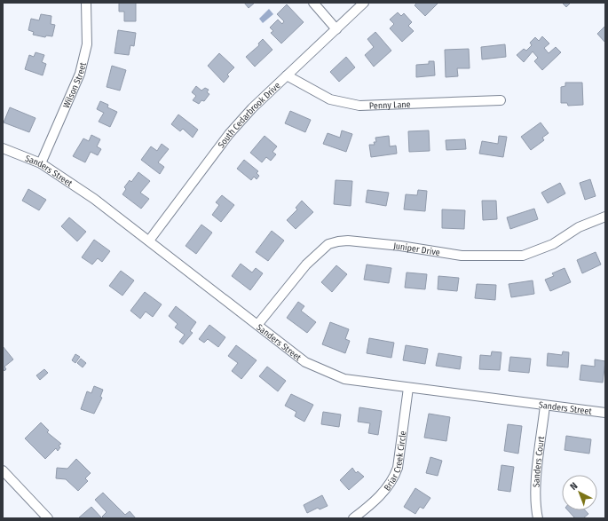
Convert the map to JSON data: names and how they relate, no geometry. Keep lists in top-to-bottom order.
{
  "streets": {
    "street": [
      "Wilson Street",
      "Penny Lane",
      "South Cedarbrook Drive",
      "Sanders Street",
      "Juniper Drive",
      "Briar Creek Circle",
      "Sanders Court"
    ]
  },
  "crossings": [
    ["Wilson Street", "Sanders Street"],
    ["Penny Lane", "South Cedarbrook Drive"],
    ["South Cedarbrook Drive", "Sanders Street"],
    ["Sanders Street", "Juniper Drive"],
    ["Sanders Street", "Briar Creek Circle"],
    ["Sanders Street", "Sanders Court"]
  ],
  "north": "top left"
}
